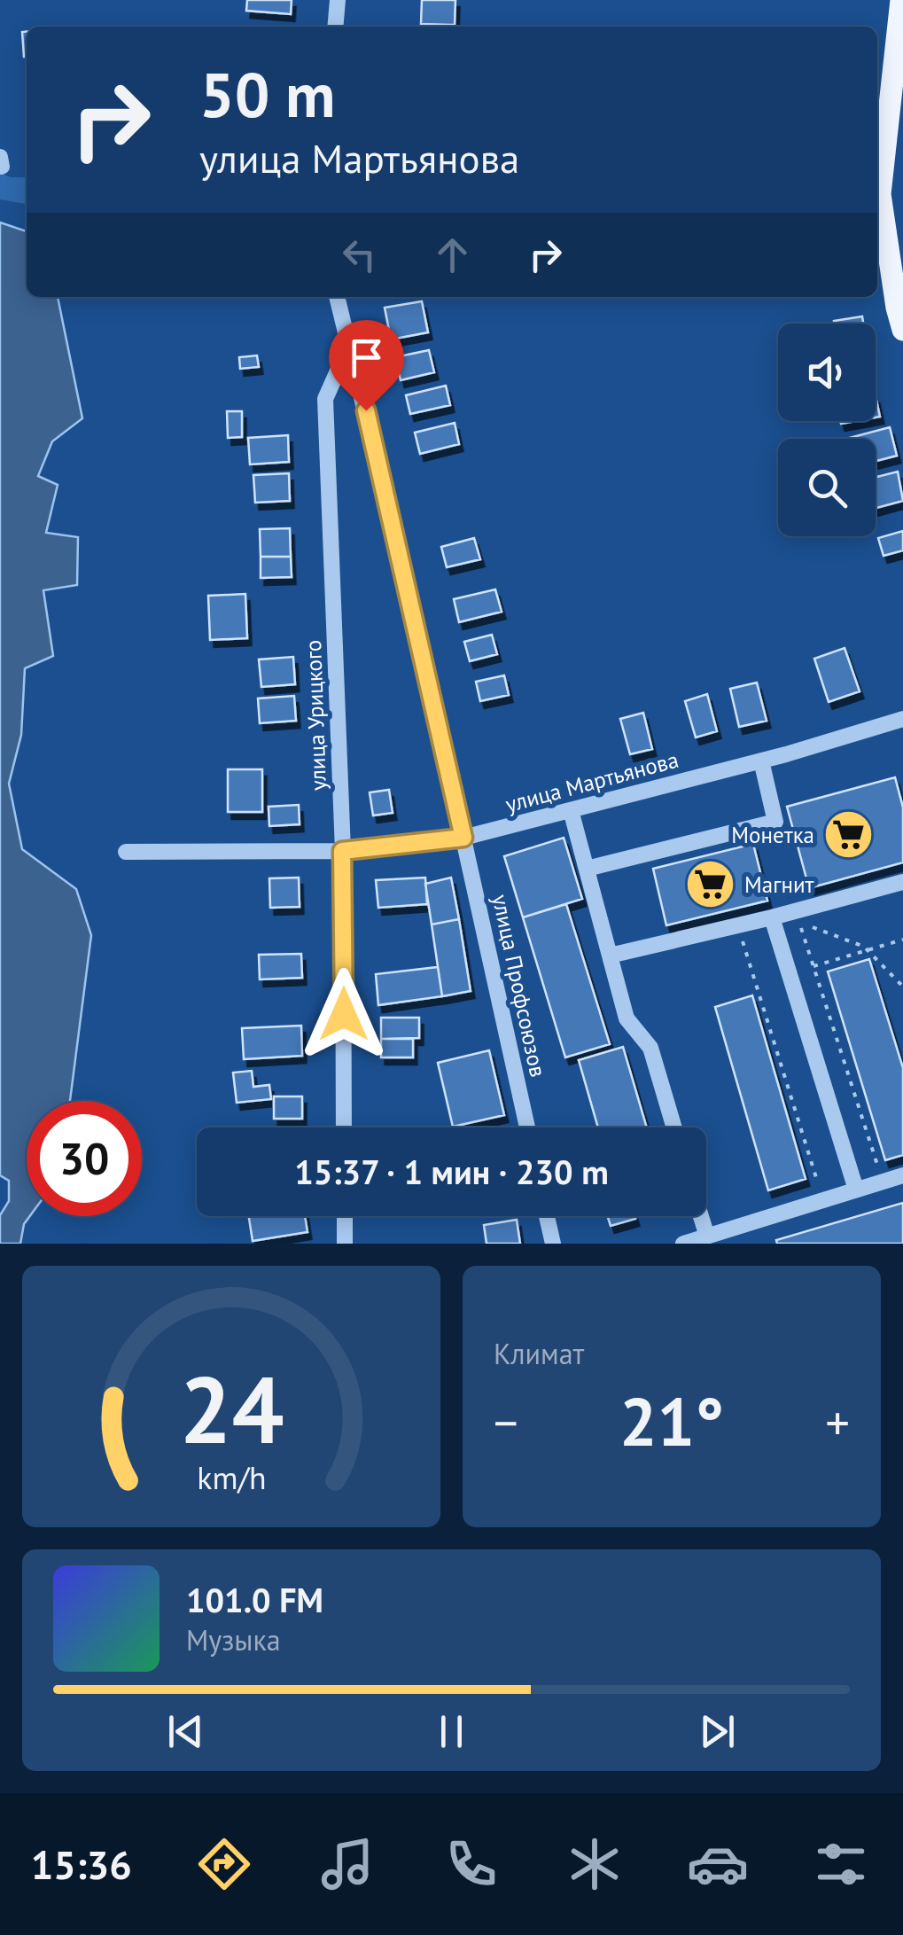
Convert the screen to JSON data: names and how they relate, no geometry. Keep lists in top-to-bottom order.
{
  "streets": {
    "street": ["улица Урицкого", "улица Мартьянова", "улица Профсоюзов"]
  },
  "crossings": [
    ["улица Урицкого", "улица Мартьянова"],
    ["улица Урицкого", "улица Профсоюзов"],
    ["улица Мартьянова", "улица Профсоюзов"]
  ],
  "places": {
    "supermarket": ["Монетка", "Магнит"]
  },
  "page": {
    "turn": ["50 m", "улица Мартьянова"],
    "limit": "30",
    "trip": "15:37 · 1 мин · 230 m",
    "tile": "Климат",
    "heat": ["−", "21°", "+"],
    "song": ["101.0 FM", "Музыка"],
    "tabs": "15:36",
    "gauge": ["24", "km/h"]
  }
}
